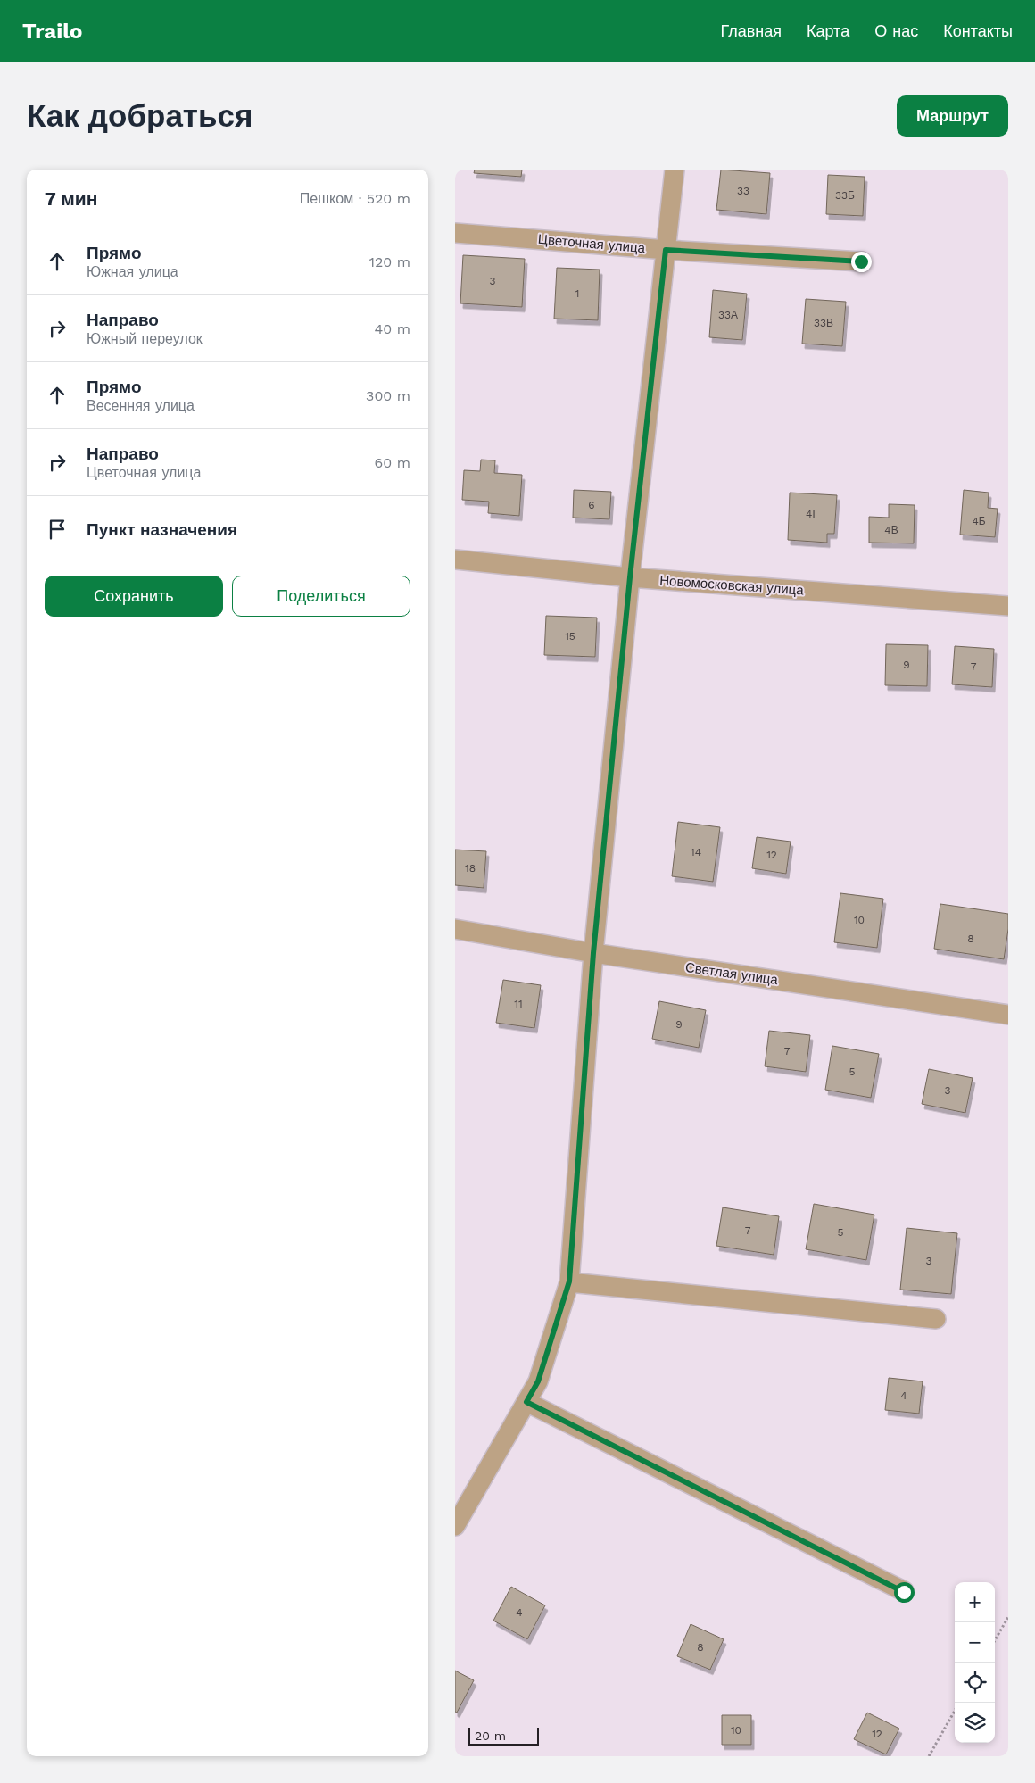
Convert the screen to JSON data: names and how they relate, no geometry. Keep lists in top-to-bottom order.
{
  "streets": {
    "street": ["Цветочная улица", "Новомосковская улица", "Светлая улица"]
  },
  "house_numbers": [
    "33",
    "33Б",
    "3",
    "1",
    "33А",
    "33В",
    "6",
    "4Г",
    "4Б",
    "4В",
    "15",
    "9",
    "7",
    "14",
    "12",
    "18",
    "10",
    "8",
    "11",
    "9",
    "7",
    "5",
    "3",
    "7",
    "5",
    "3",
    "4",
    "4",
    "8",
    "10",
    "12"
  ],
  "scale_bar": "20 m",
  "page": {
    "header": "Trailo",
    "nav": [
      "Главная",
      "Карта",
      "О нас",
      "Контакты"
    ],
    "buttons": [
      "Маршрут",
      ["Сохранить", "Поделиться"]
    ],
    "title": "Как добраться",
    "heading": ["7 мин", "Пешком · 520 m"],
    "list": [
      ["Прямо", "Южная улица", "120 m"],
      ["Направо", "Южный переулок", "40 m"],
      ["Прямо", "Весенняя улица", "300 m"],
      ["Направо", "Цветочная улица", "60 m"],
      "Пункт назначения"
    ],
    "map_buttons": ["+", "−"],
    "scale": "20 m"
  }
}
